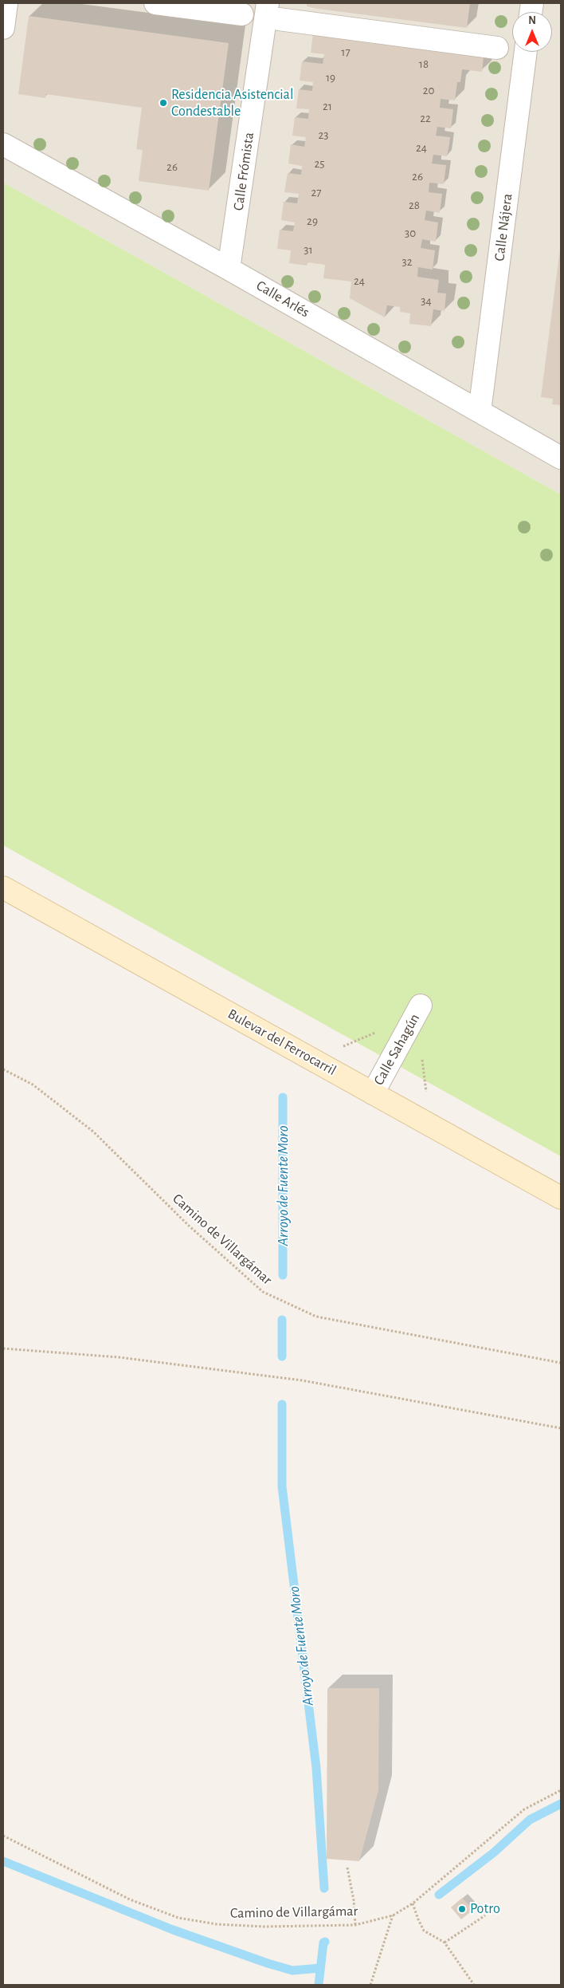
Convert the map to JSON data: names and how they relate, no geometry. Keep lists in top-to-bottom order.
{
  "streets": {
    "main road": ["Bulevar del Ferrocarril"],
    "street": [
      "Calle Frómista",
      "Calle Nájera",
      "Calle Arlés",
      "Calle Sahagún"
    ],
    "path": ["Camino de Villargámar"]
  },
  "crossings": [
    ["Calle Frómista", "Calle Arlés"],
    ["Calle Nájera", "Calle Arlés"],
    ["Bulevar del Ferrocarril", "Calle Sahagún"]
  ],
  "water": ["Arroyo de Fuente Moro"],
  "places": ["Residencia Asistencial Condestable", "Potro"],
  "house_numbers": [
    "17",
    "18",
    "19",
    "20",
    "21",
    "22",
    "23",
    "24",
    "25",
    "26",
    "26",
    "27",
    "28",
    "29",
    "30",
    "31",
    "32",
    "24",
    "34"
  ],
  "north": "top"
}
